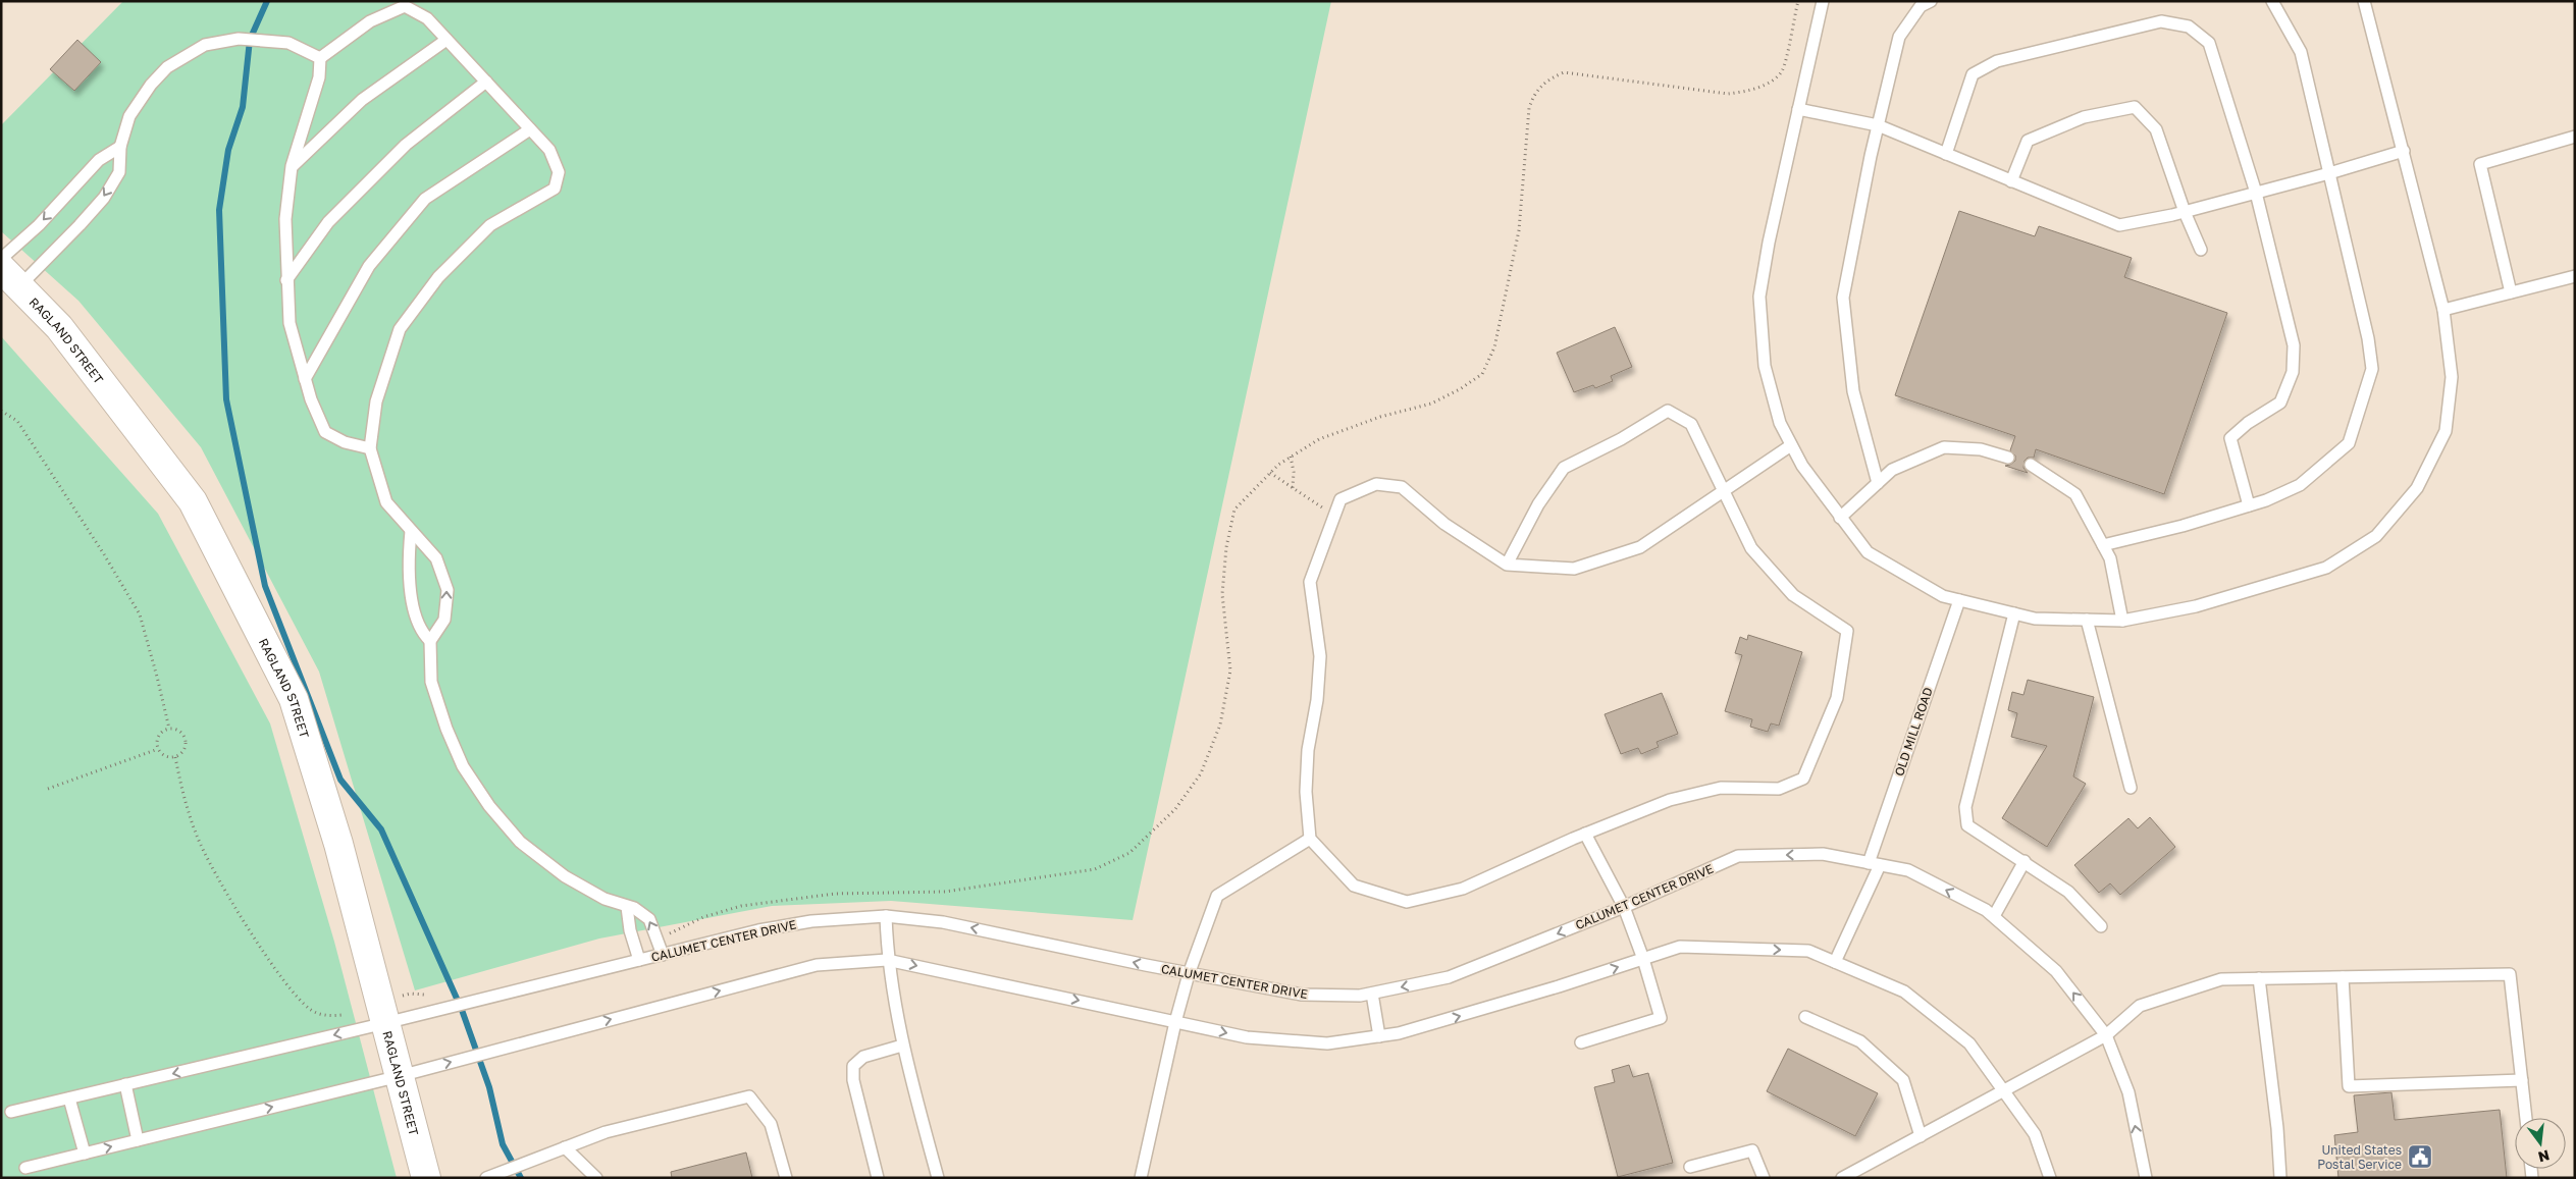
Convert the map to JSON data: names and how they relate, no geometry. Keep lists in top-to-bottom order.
{
  "streets": {
    "street": ["RAGLAND STREET"],
    "lane": ["OLD MILL ROAD", "CALUMET CENTER DRIVE"]
  },
  "crossings": [
    ["RAGLAND STREET", "CALUMET CENTER DRIVE"],
    ["OLD MILL ROAD", "CALUMET CENTER DRIVE"]
  ],
  "places": {
    "public building": ["United States Postal Service"]
  },
  "north": "bottom"
}
